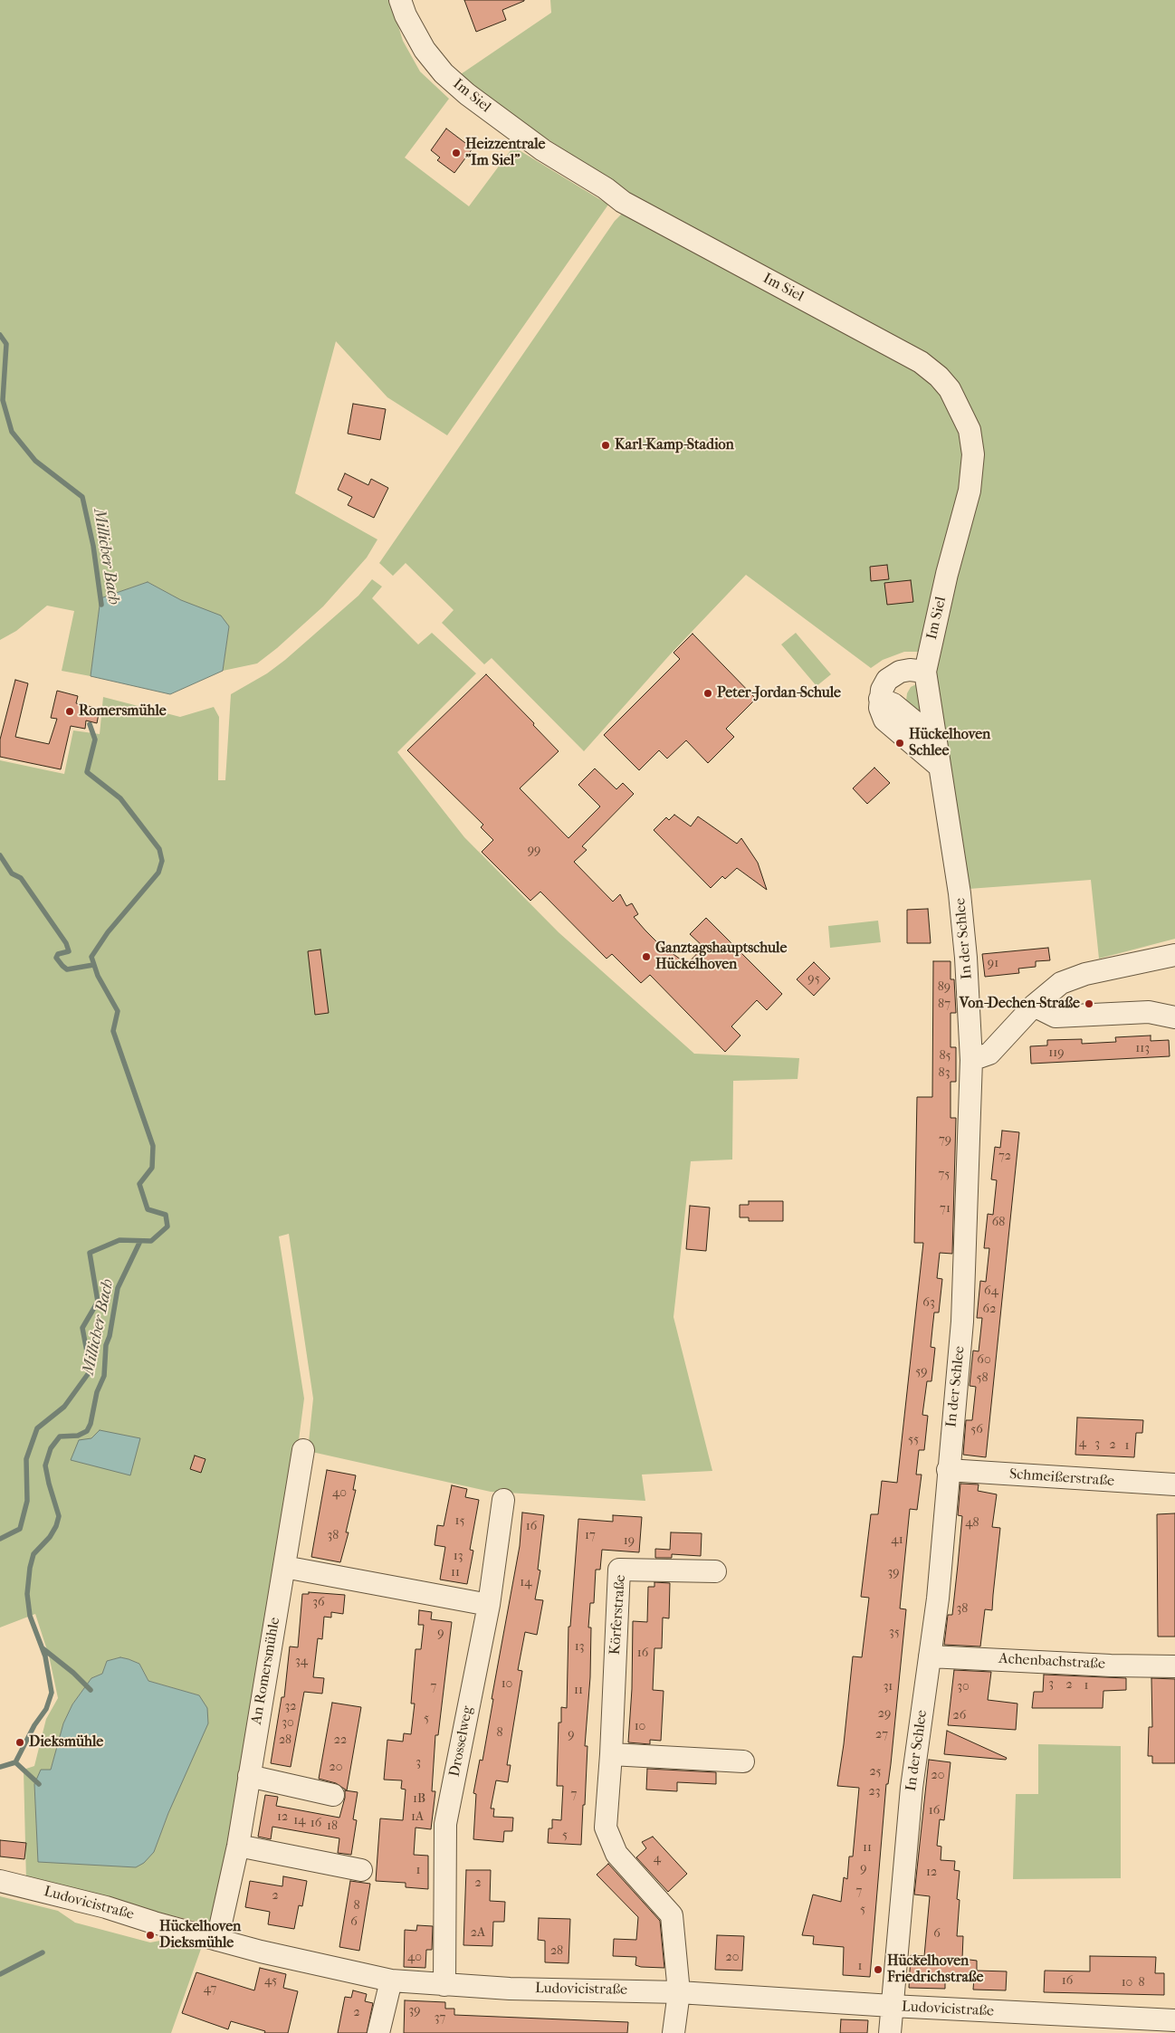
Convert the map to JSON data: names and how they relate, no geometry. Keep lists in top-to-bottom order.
{
  "streets": {
    "street": [
      "Im Siel",
      "In der Schlee",
      "Schmeißerstraße",
      "Körferstraße",
      "Achenbachstraße",
      "An Romersmühle",
      "Drosselweg",
      "Ludovicistraße"
    ]
  },
  "crossings": [
    ["Im Siel", "In der Schlee"],
    ["In der Schlee", "Schmeißerstraße"],
    ["In der Schlee", "Achenbachstraße"],
    ["In der Schlee", "Ludovicistraße"],
    ["Körferstraße", "Ludovicistraße"],
    ["An Romersmühle", "Ludovicistraße"],
    ["Drosselweg", "Ludovicistraße"]
  ],
  "water": ["Millicher Bach"],
  "places": [
    "Heizzentrale \"Im Siel\"",
    "Karl-Kamp-Stadion",
    "Peter-Jordan-Schule",
    "Romersmühle",
    "Hückelhoven Schlee",
    "Ganztagshauptschule Hückelhoven",
    "Von-Dechen-Straße",
    "Dieksmühle",
    "Hückelhoven Dieksmühle",
    "Hückelhoven Friedrichstraße"
  ],
  "house_numbers": [
    "99",
    "91",
    "95",
    "89",
    "87",
    "113",
    "119",
    "85",
    "83",
    "79",
    "72",
    "75",
    "71",
    "68",
    "64",
    "63",
    "62",
    "60",
    "59",
    "58",
    "56",
    "55",
    "4",
    "3",
    "2",
    "1",
    "40",
    "15",
    "48",
    "16",
    "38",
    "17",
    "41",
    "19",
    "13",
    "11",
    "39",
    "14",
    "36",
    "38",
    "35",
    "9",
    "13",
    "16",
    "34",
    "10",
    "3",
    "2",
    "1",
    "7",
    "31",
    "30",
    "11",
    "32",
    "29",
    "26",
    "5",
    "30",
    "10",
    "8",
    "9",
    "27",
    "28",
    "22",
    "3",
    "20",
    "25",
    "20",
    "23",
    "7",
    "1B",
    "16",
    "12",
    "1A",
    "14",
    "16",
    "18",
    "5",
    "11",
    "4",
    "9",
    "1",
    "12",
    "2",
    "7",
    "2",
    "8",
    "5",
    "6",
    "2A",
    "6",
    "28",
    "40",
    "20",
    "1",
    "45",
    "16",
    "10",
    "8",
    "47",
    "39",
    "2",
    "37"
  ]
}
